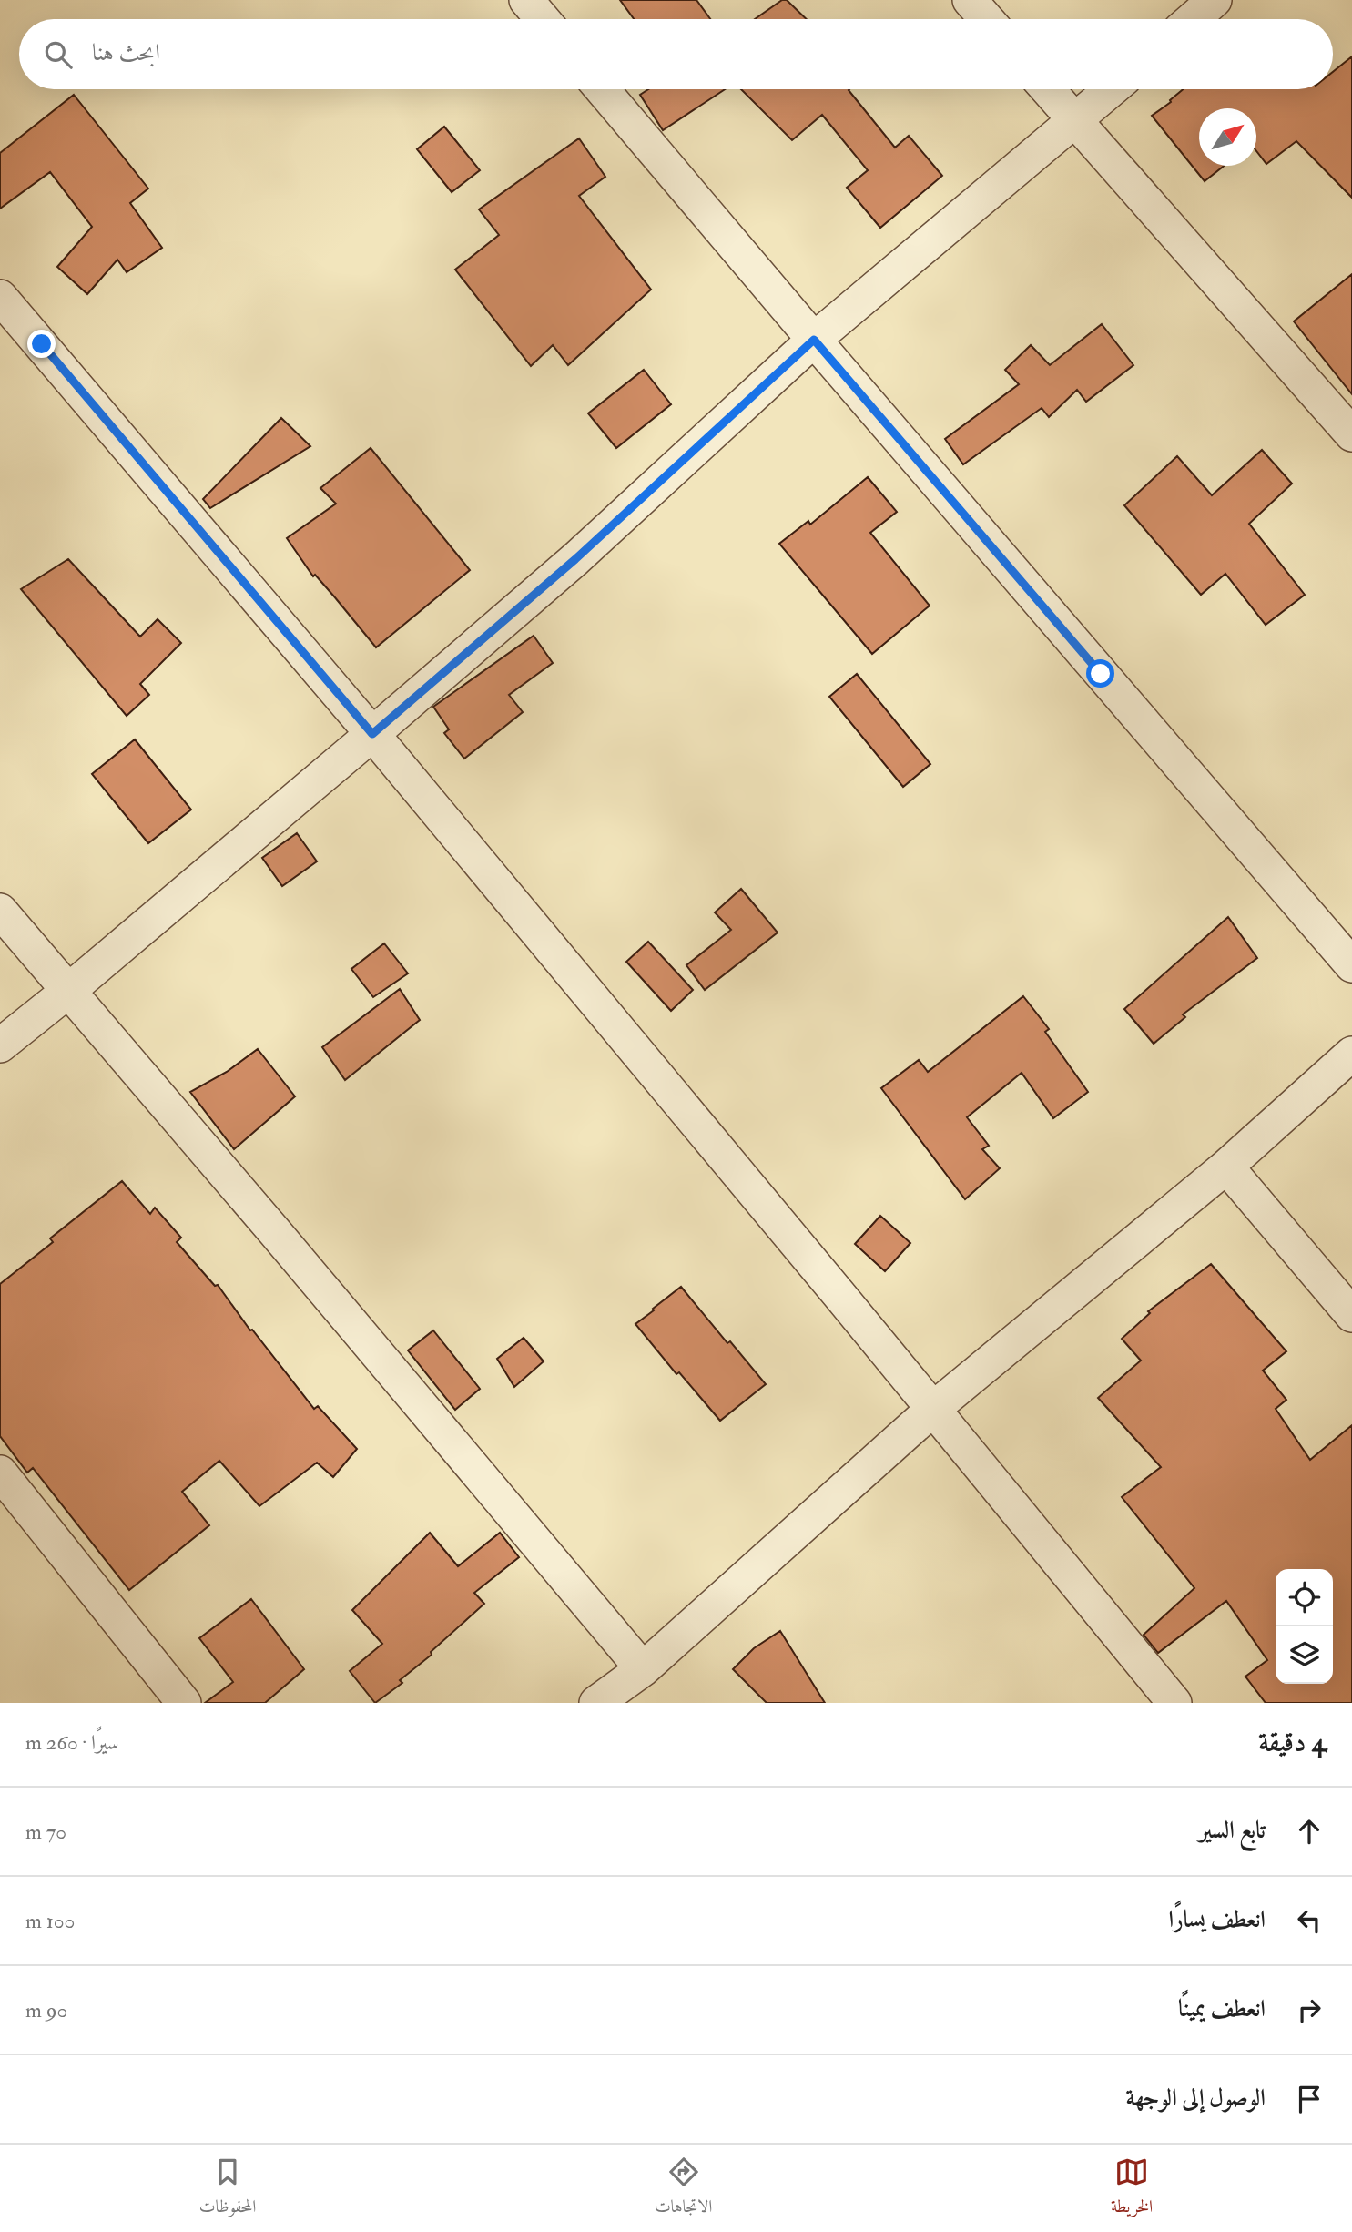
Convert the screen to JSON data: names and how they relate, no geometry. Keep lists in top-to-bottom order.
{
  "north": "top right",
  "page": {
    "search": "ابحث هنا",
    "heading": ["4 دقيقة", "سيرًا · 260 m"],
    "list": [
      ["تابع السير", "70 m"],
      ["انعطف يسارًا", "100 m"],
      ["انعطف يمينًا", "90 m"],
      "الوصول إلى الوجهة"
    ],
    "nav": ["الخريطة", "الاتجاهات", "المحفوظات"]
  }
}
